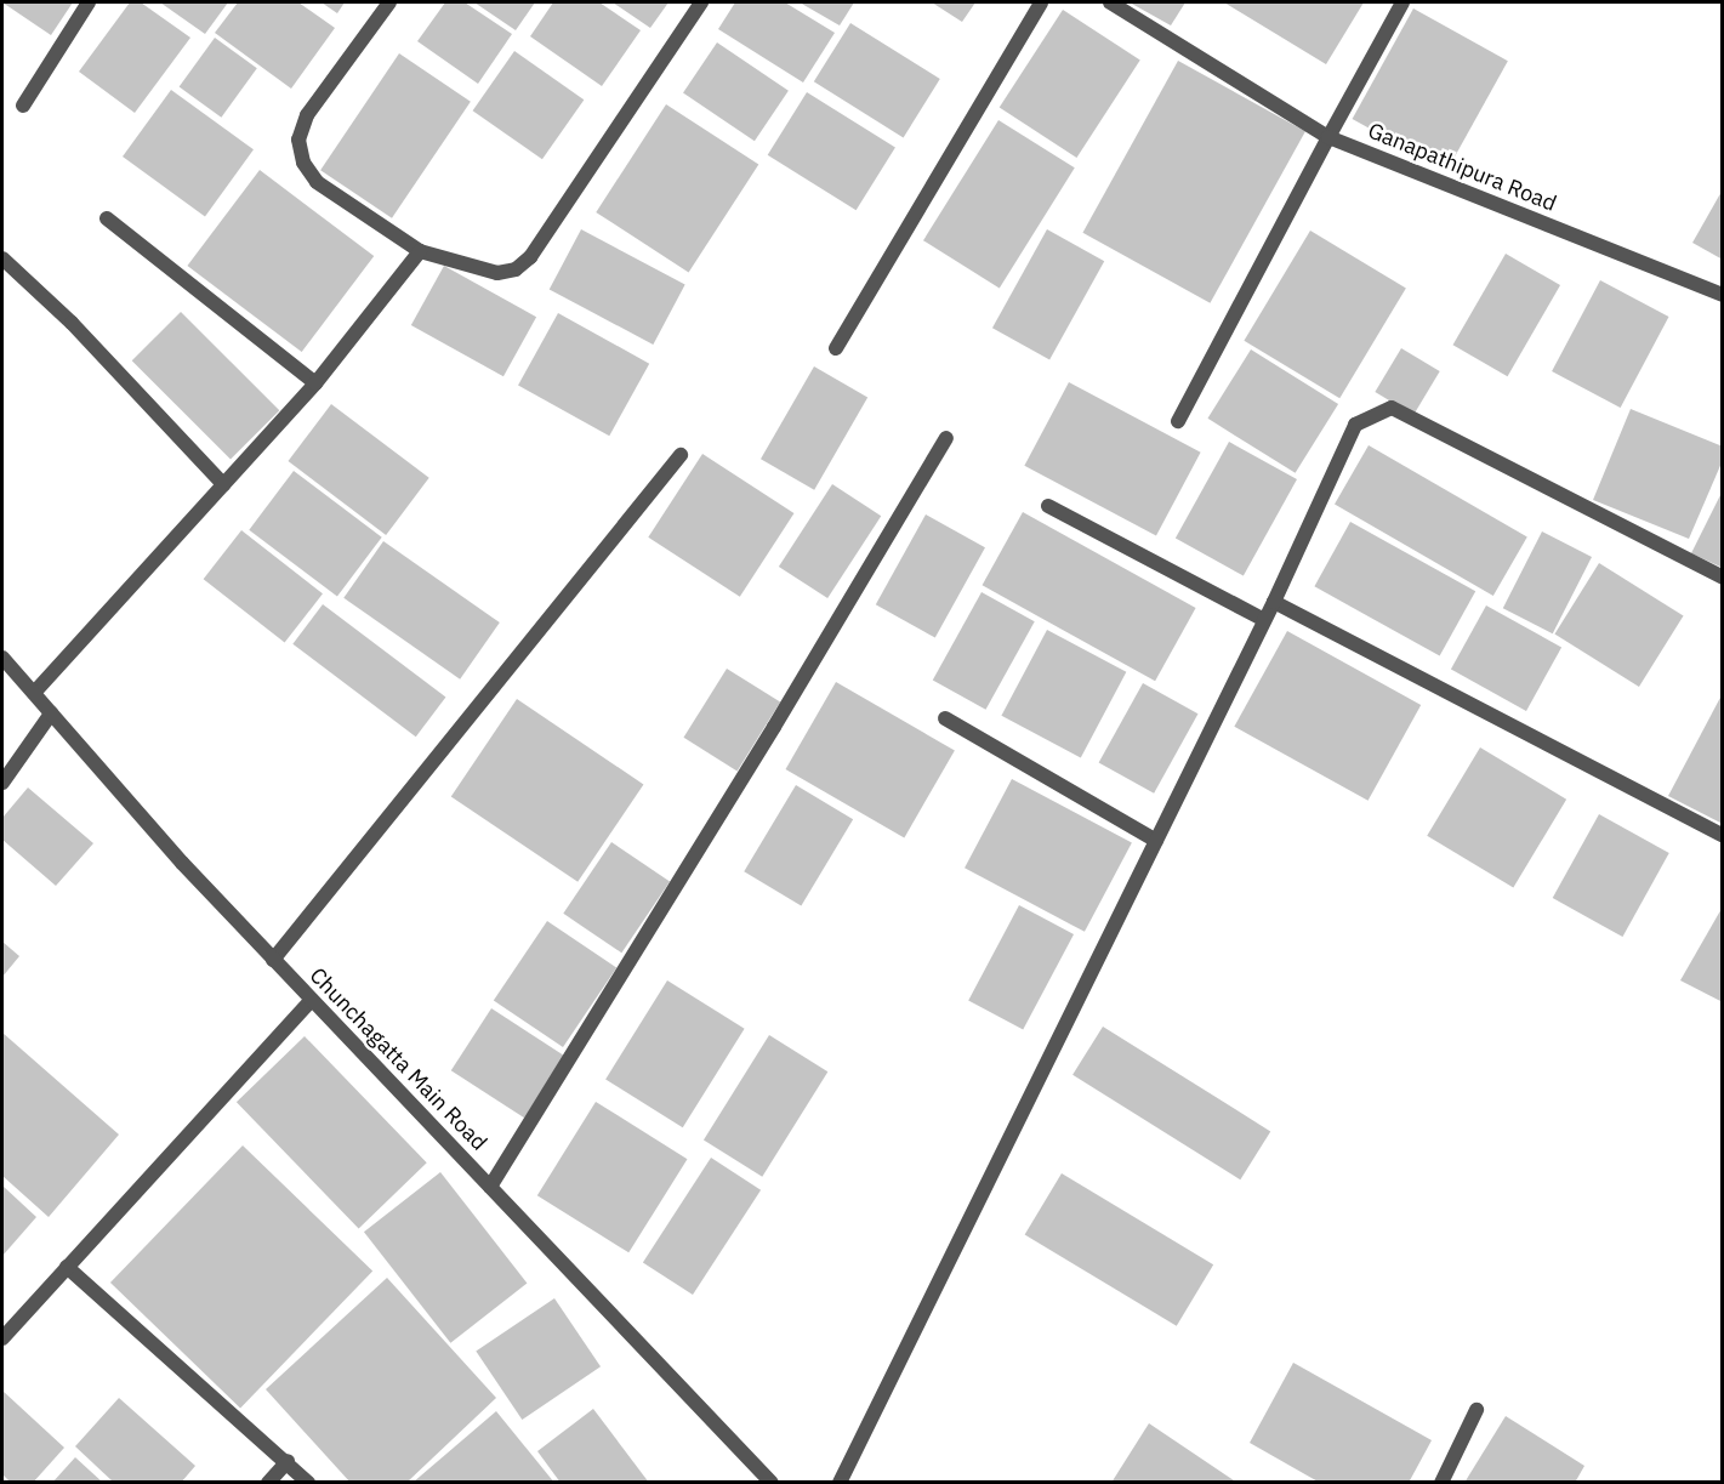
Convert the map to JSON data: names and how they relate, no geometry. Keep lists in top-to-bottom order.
{
  "streets": {
    "street": ["Ganapathipura Road", "Chunchagatta Main Road"]
  }
}
